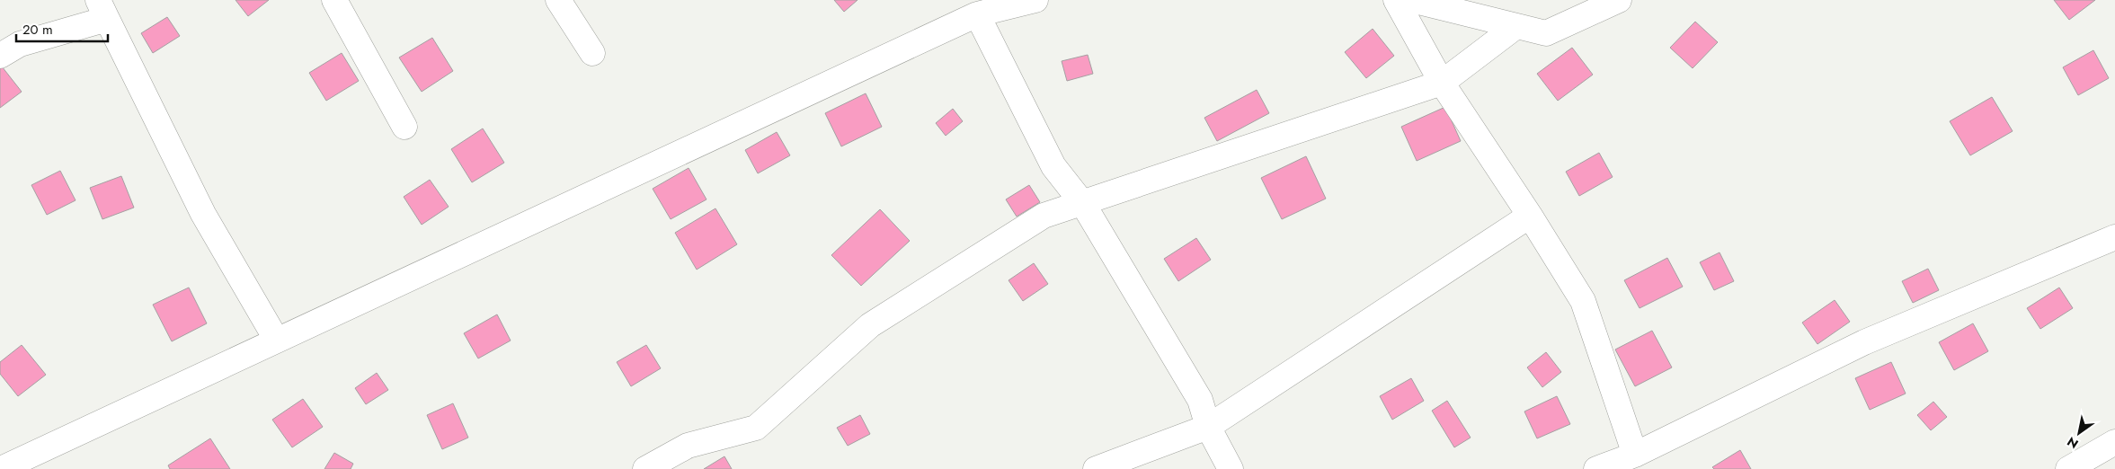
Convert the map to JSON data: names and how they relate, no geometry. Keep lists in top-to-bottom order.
{
  "scale_bar": "20 m",
  "north": "bottom left"
}
